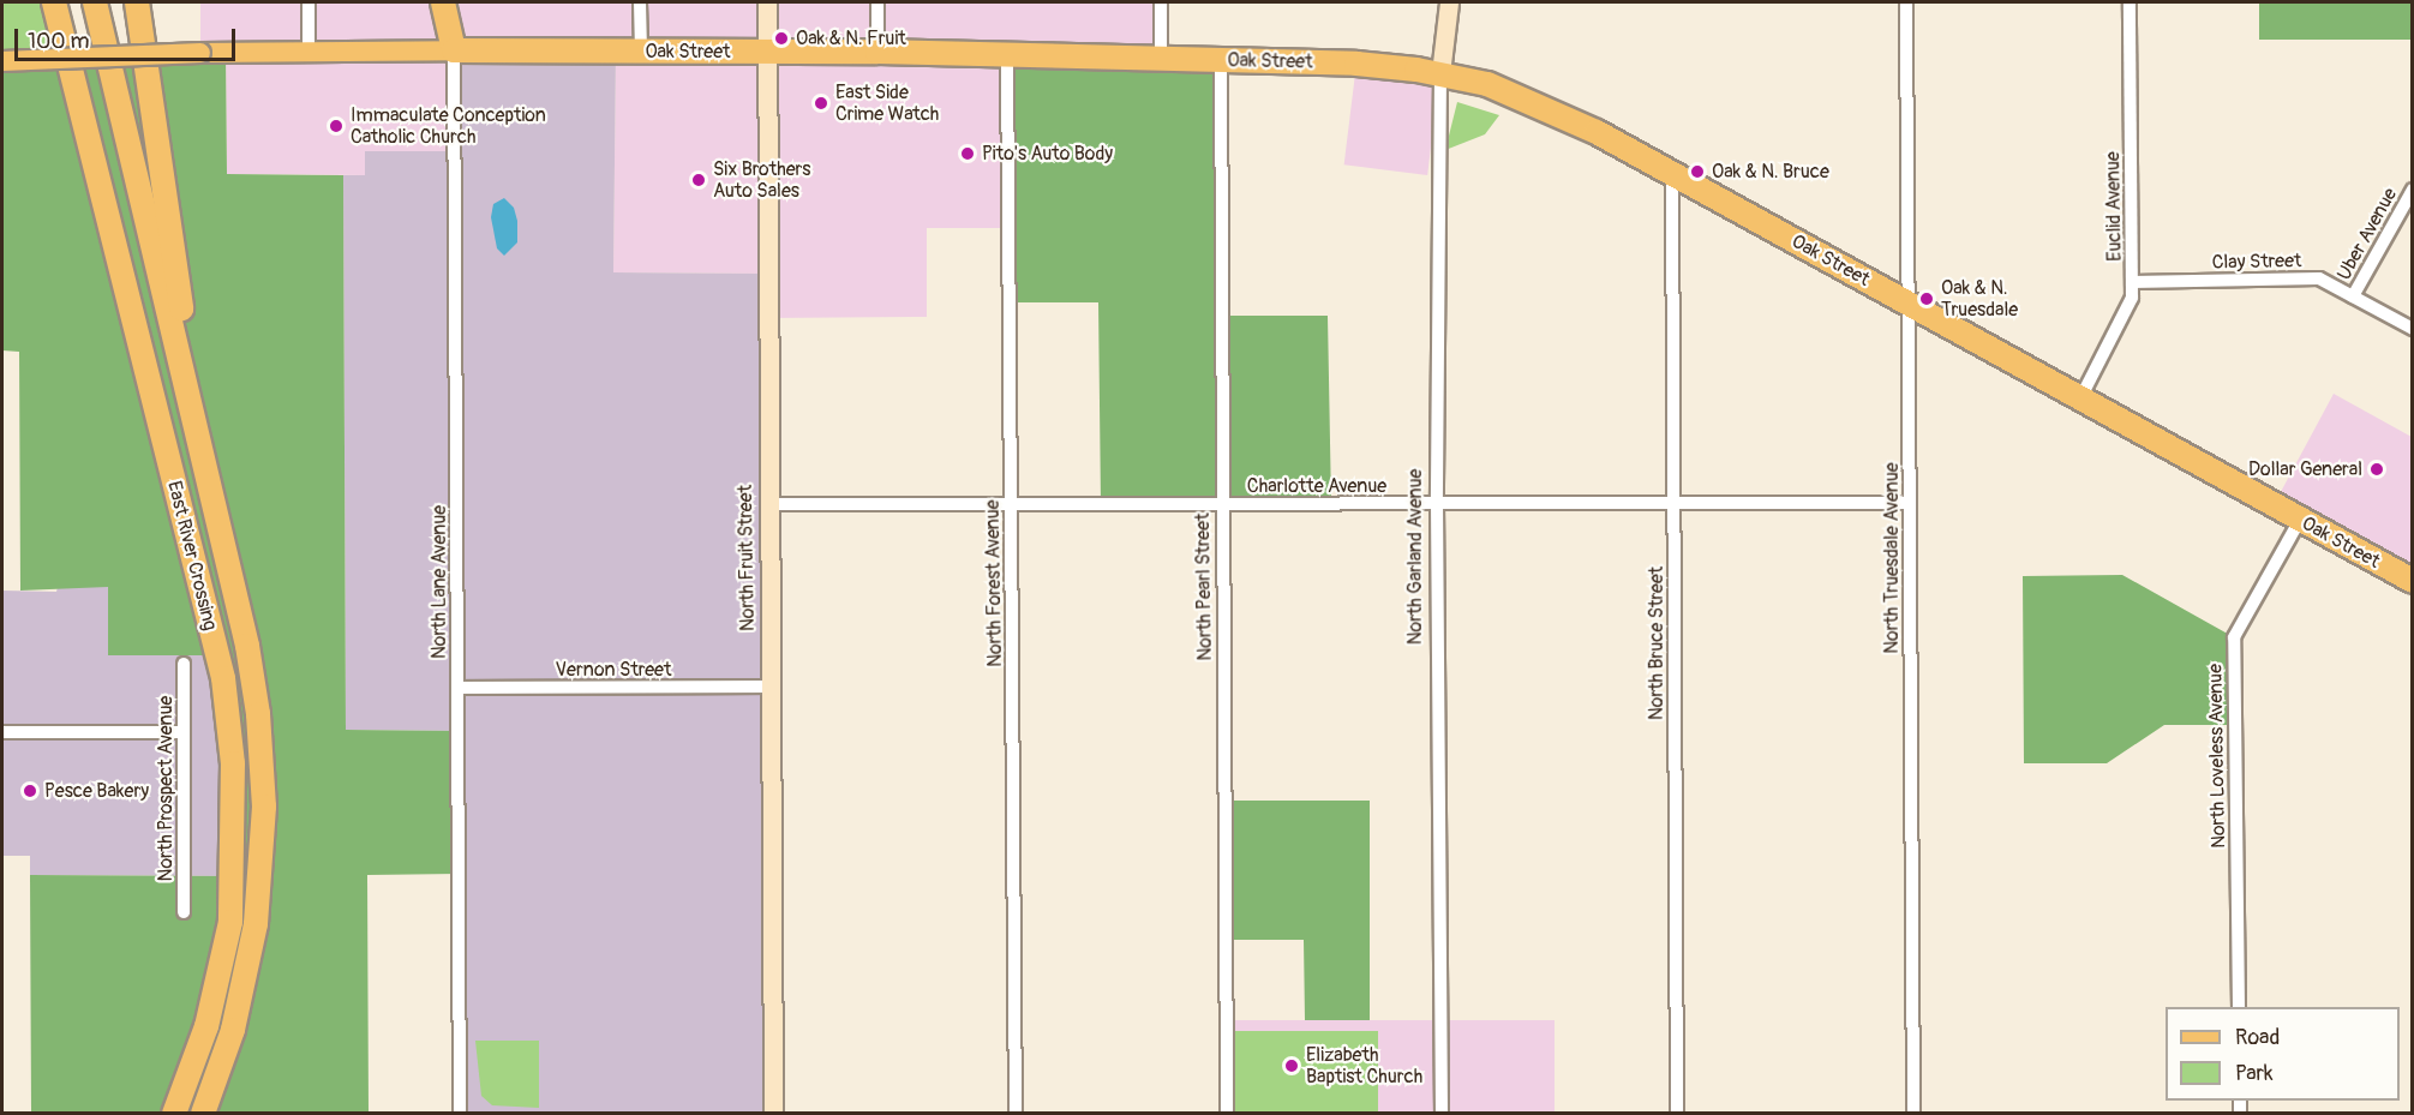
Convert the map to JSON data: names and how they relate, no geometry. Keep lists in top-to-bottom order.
{
  "streets": {
    "highway": ["Oak Street", "East River Crossing"],
    "main road": ["North Garland Avenue", "North Fruit Street"],
    "street": [
      "Euclid Avenue",
      "Uber Avenue",
      "Clay Street",
      "Charlotte Avenue",
      "North Truesdale Avenue",
      "North Lane Avenue",
      "North Forest Avenue",
      "North Pearl Street",
      "North Bruce Street",
      "Vernon Street",
      "North Loveless Avenue",
      "North Prospect Avenue"
    ]
  },
  "crossings": [
    ["Oak Street", "Euclid Avenue"],
    ["Oak Street", "North Garland Avenue"],
    ["Oak Street", "North Fruit Street"],
    ["Oak Street", "North Truesdale Avenue"],
    ["Oak Street", "North Lane Avenue"],
    ["Oak Street", "North Forest Avenue"],
    ["Oak Street", "North Pearl Street"],
    ["Oak Street", "North Bruce Street"],
    ["Oak Street", "North Loveless Avenue"],
    ["Euclid Avenue", "Clay Street"],
    ["Uber Avenue", "Clay Street"],
    ["Charlotte Avenue", "North Garland Avenue"],
    ["Charlotte Avenue", "North Fruit Street"],
    ["Charlotte Avenue", "North Truesdale Avenue"],
    ["Charlotte Avenue", "North Forest Avenue"],
    ["Charlotte Avenue", "North Pearl Street"],
    ["Charlotte Avenue", "North Bruce Street"],
    ["North Fruit Street", "Vernon Street"],
    ["North Lane Avenue", "Vernon Street"]
  ],
  "places": [
    "Oak & N. Fruit",
    "East Side Crime Watch",
    "Immaculate Conception Catholic Church",
    "Pito's Auto Body",
    "Oak & N. Bruce",
    "Six Brothers Auto Sales",
    "Oak & N. Truesdale",
    "Dollar General",
    "Pesce Bakery",
    "Elizabeth Baptist Church"
  ],
  "legend": ["Road", "Park"],
  "scale_bar": "100 m"
}
